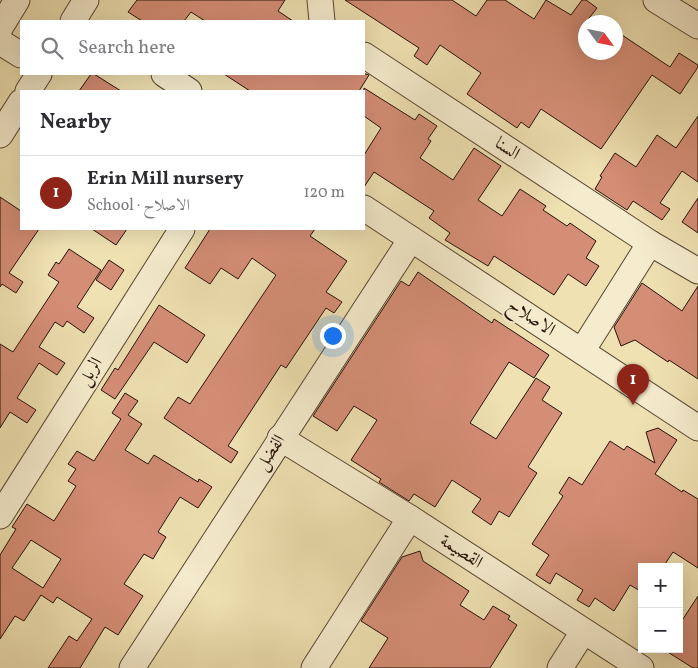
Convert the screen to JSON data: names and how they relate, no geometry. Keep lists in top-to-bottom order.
{
  "streets": {
    "street": [
      "السنا",
      "الاصلاح",
      "الربل",
      "الفضل",
      "القصيمة"
    ]
  },
  "crossings": [
    ["الاصلاح", "الفضل"],
    ["الفضل", "القصيمة"]
  ],
  "north": "bottom right",
  "page": {
    "search": "Search here",
    "heading": "Nearby",
    "list": [
      {
        "mark": "1",
        "name": "Erin Mill nursery",
        "note": "School · الاصلاح",
        "value": "120 m"
      }
    ],
    "pins": "1",
    "map_buttons": ["+", "−"]
  }
}
